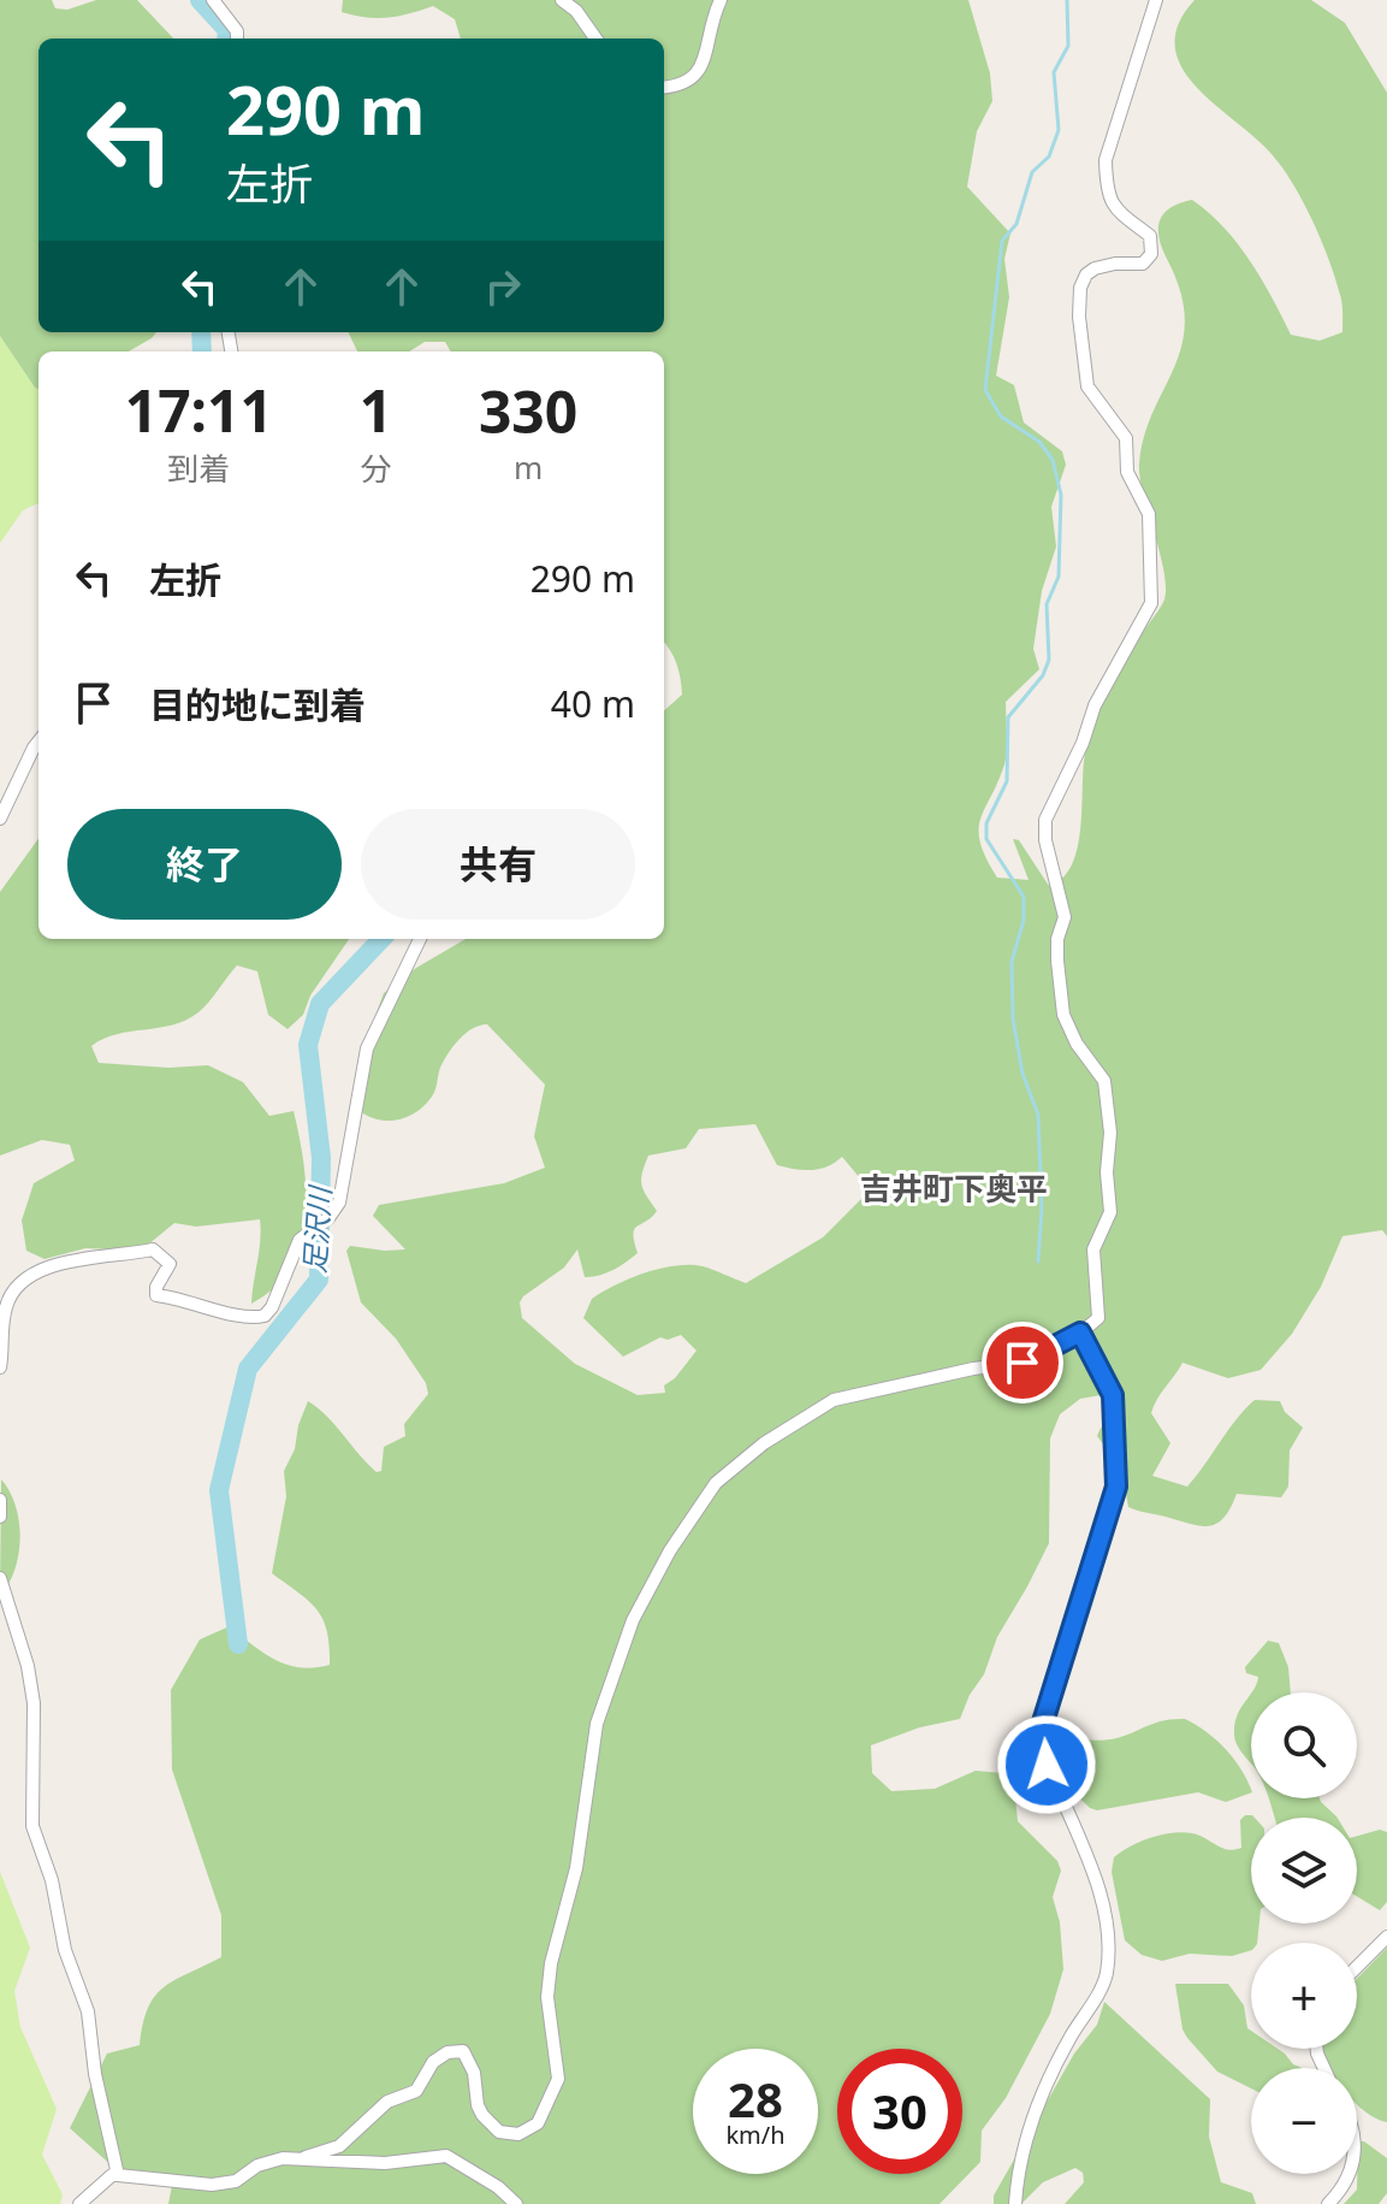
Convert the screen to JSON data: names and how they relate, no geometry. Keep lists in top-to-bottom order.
{
  "districts": ["吉井町下奥平"],
  "water": ["足沢川"],
  "page": {
    "turn": ["290 m", "左折"],
    "eta": [
      "17:11",
      "到着",
      "1",
      "分",
      "330",
      "m"
    ],
    "list": [
      {
        "name": "左折",
        "value": "290 m"
      },
      {
        "name": "目的地に到着",
        "value": "40 m"
      }
    ],
    "buttons": ["終了", "共有"],
    "map_buttons": ["+", "−"],
    "speed": "28 km/h",
    "limit": "30"
  }
}
